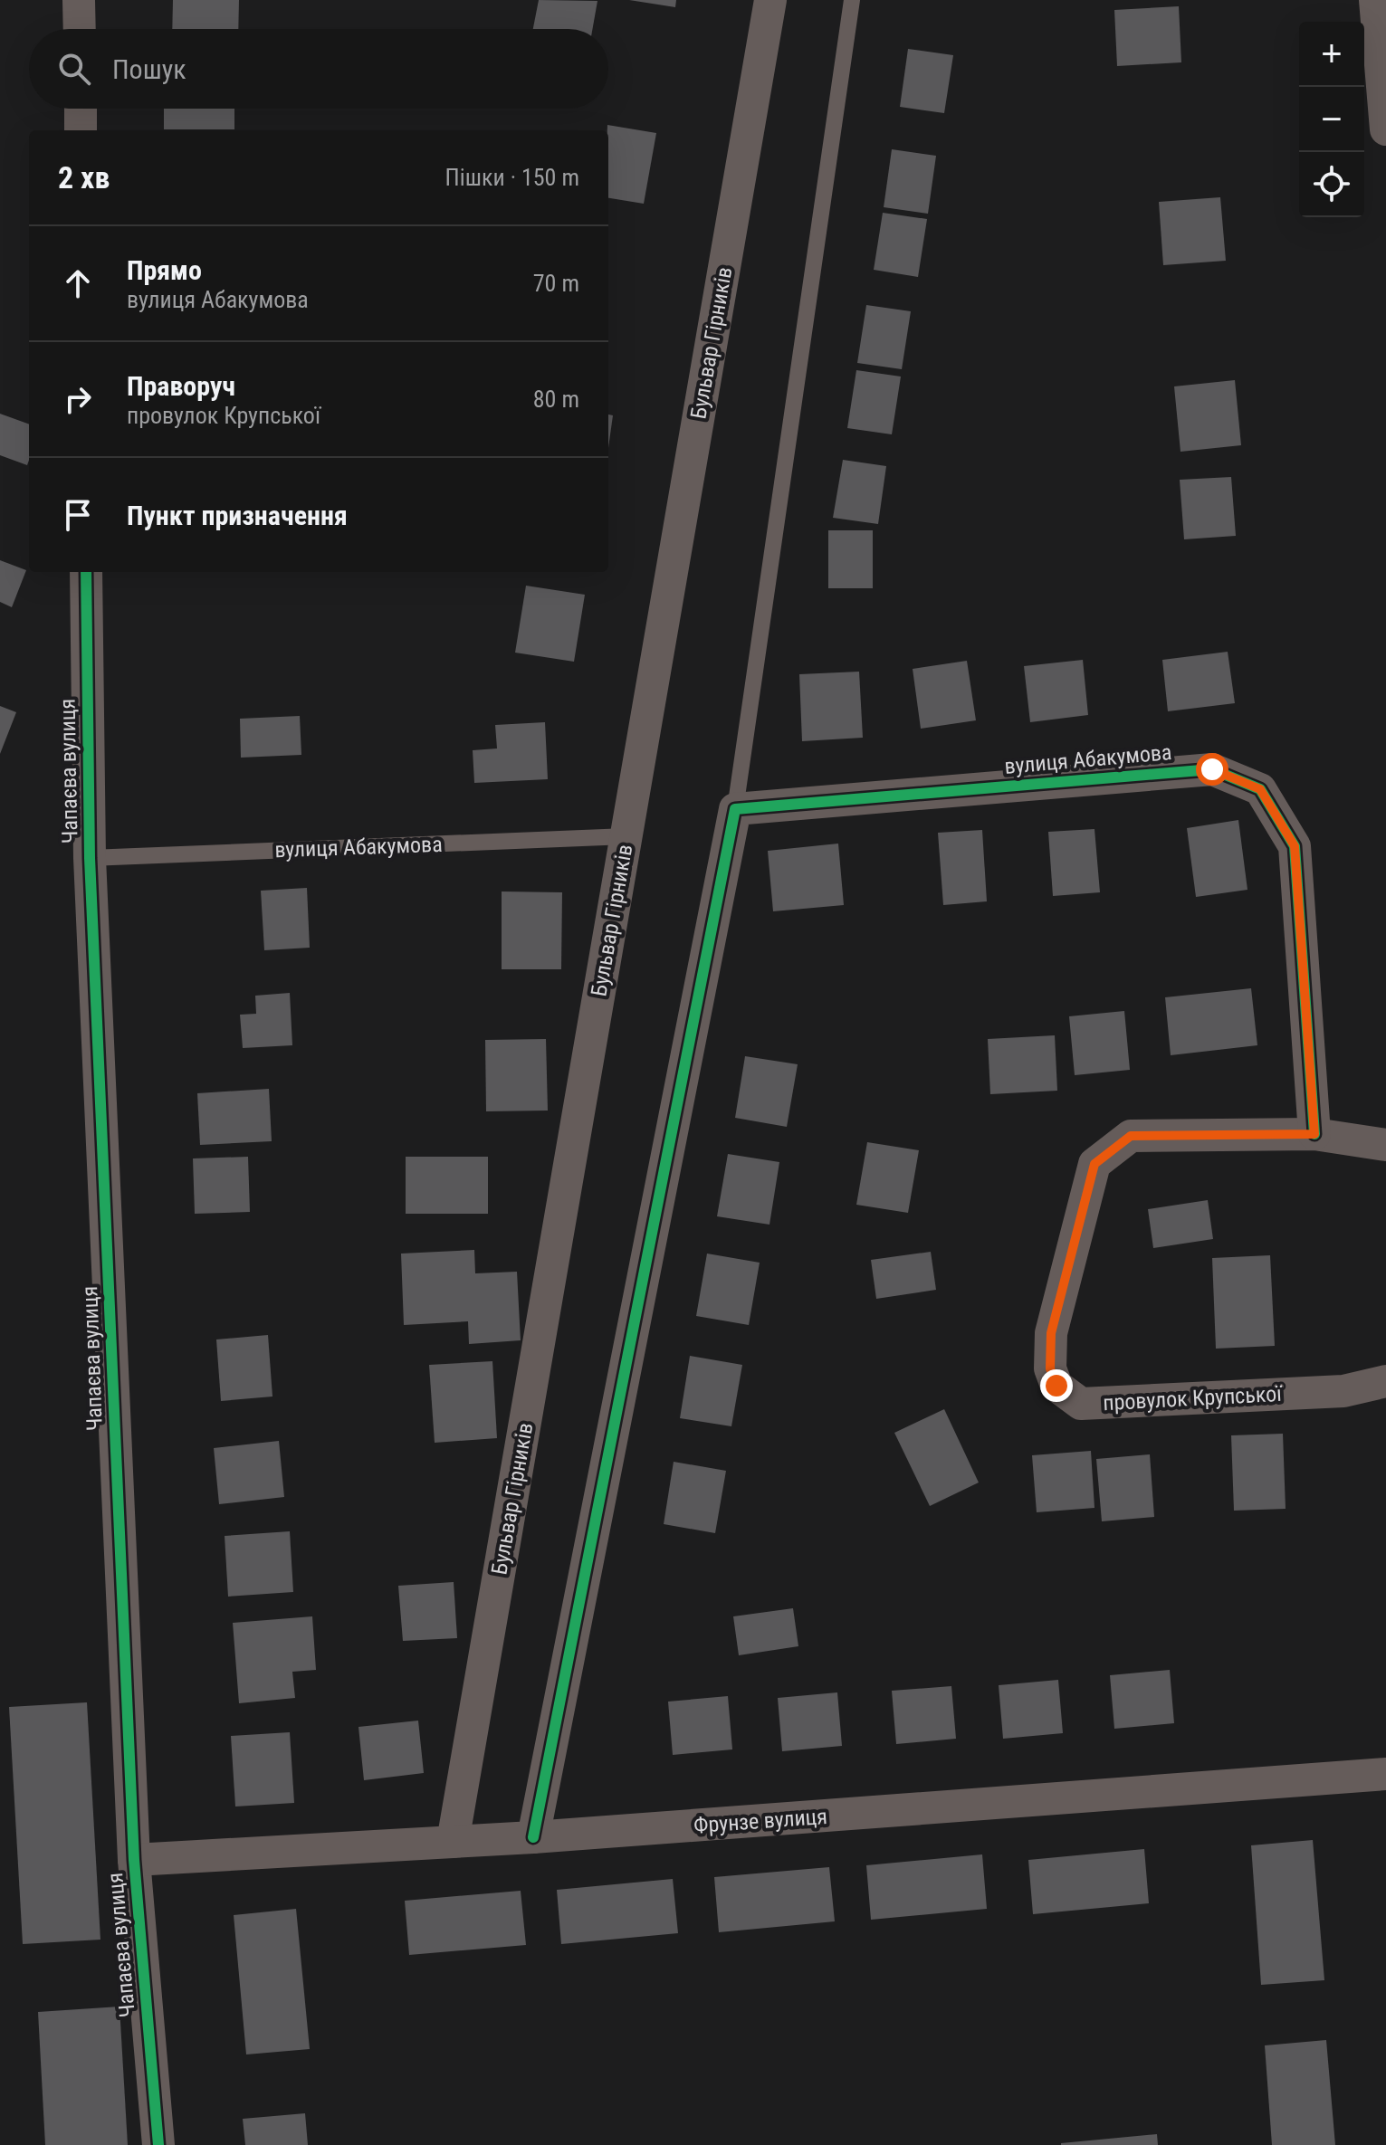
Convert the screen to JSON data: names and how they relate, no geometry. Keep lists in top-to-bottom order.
{
  "streets": {
    "street": [
      "Бульвар Гірників",
      "вулиця Абакумова",
      "Чапаєва вулиця",
      "провулок Крупської",
      "Фрунзе вулиця"
    ]
  },
  "crossings": [
    ["Бульвар Гірників", "вулиця Абакумова"],
    ["Бульвар Гірників", "Фрунзе вулиця"],
    ["вулиця Абакумова", "Чапаєва вулиця"],
    ["вулиця Абакумова", "провулок Крупської"],
    ["Чапаєва вулиця", "Фрунзе вулиця"]
  ],
  "page": {
    "map_buttons": ["+", "−"],
    "search": "Пошук",
    "heading": ["2 хв", "Пішки · 150 m"],
    "list": [
      ["Прямо", "вулиця Абакумова", "70 m"],
      ["Праворуч", "провулок Крупської", "80 m"],
      "Пункт призначення"
    ]
  }
}
